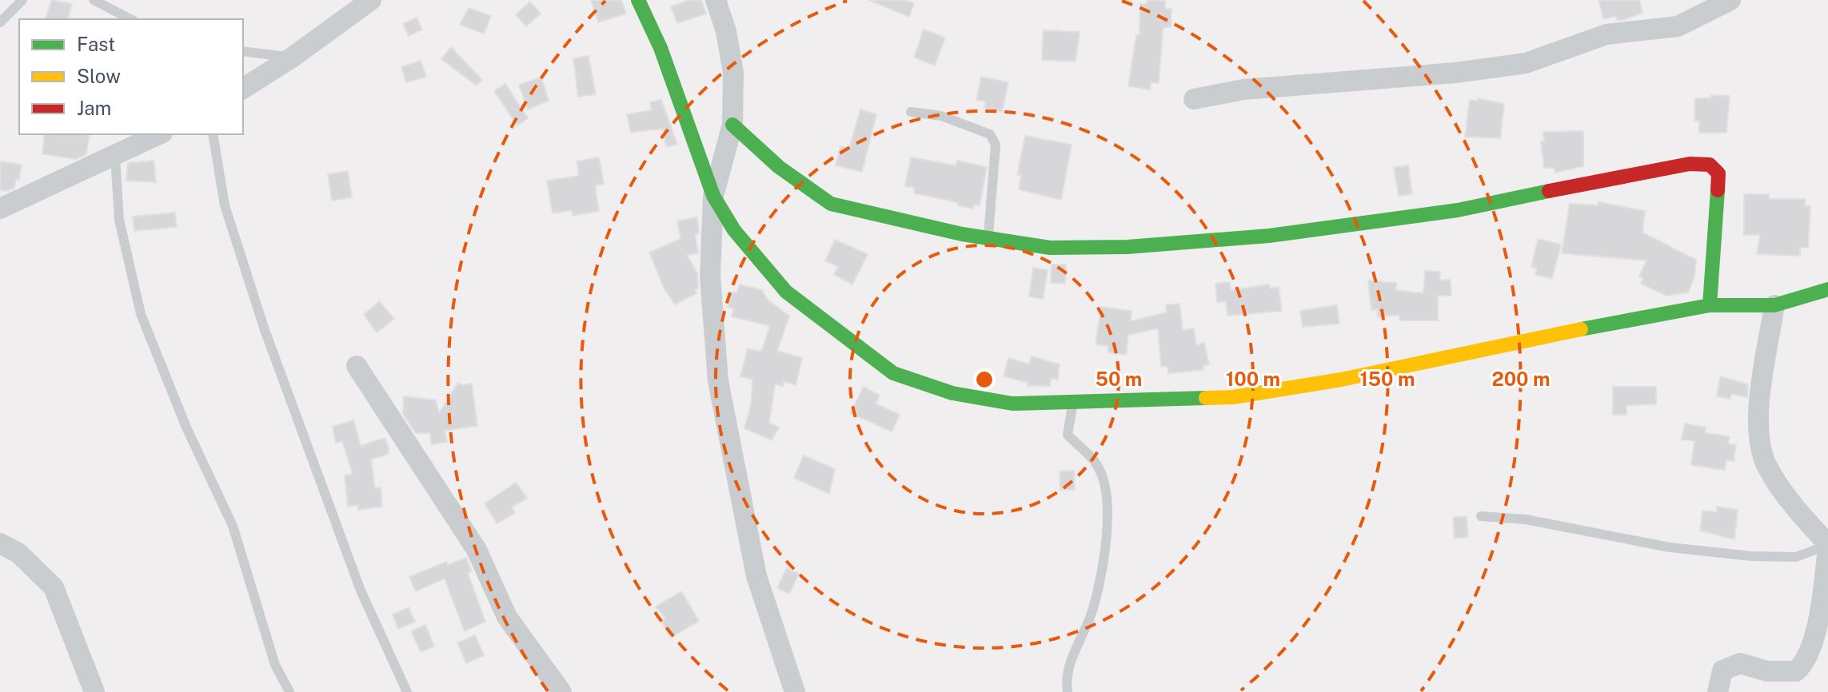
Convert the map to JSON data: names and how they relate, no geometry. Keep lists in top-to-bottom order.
{
  "legend": ["Fast", "Slow", "Jam"],
  "rings": [
    "50 m",
    "100 m",
    "150 m",
    "200 m"
  ]
}
